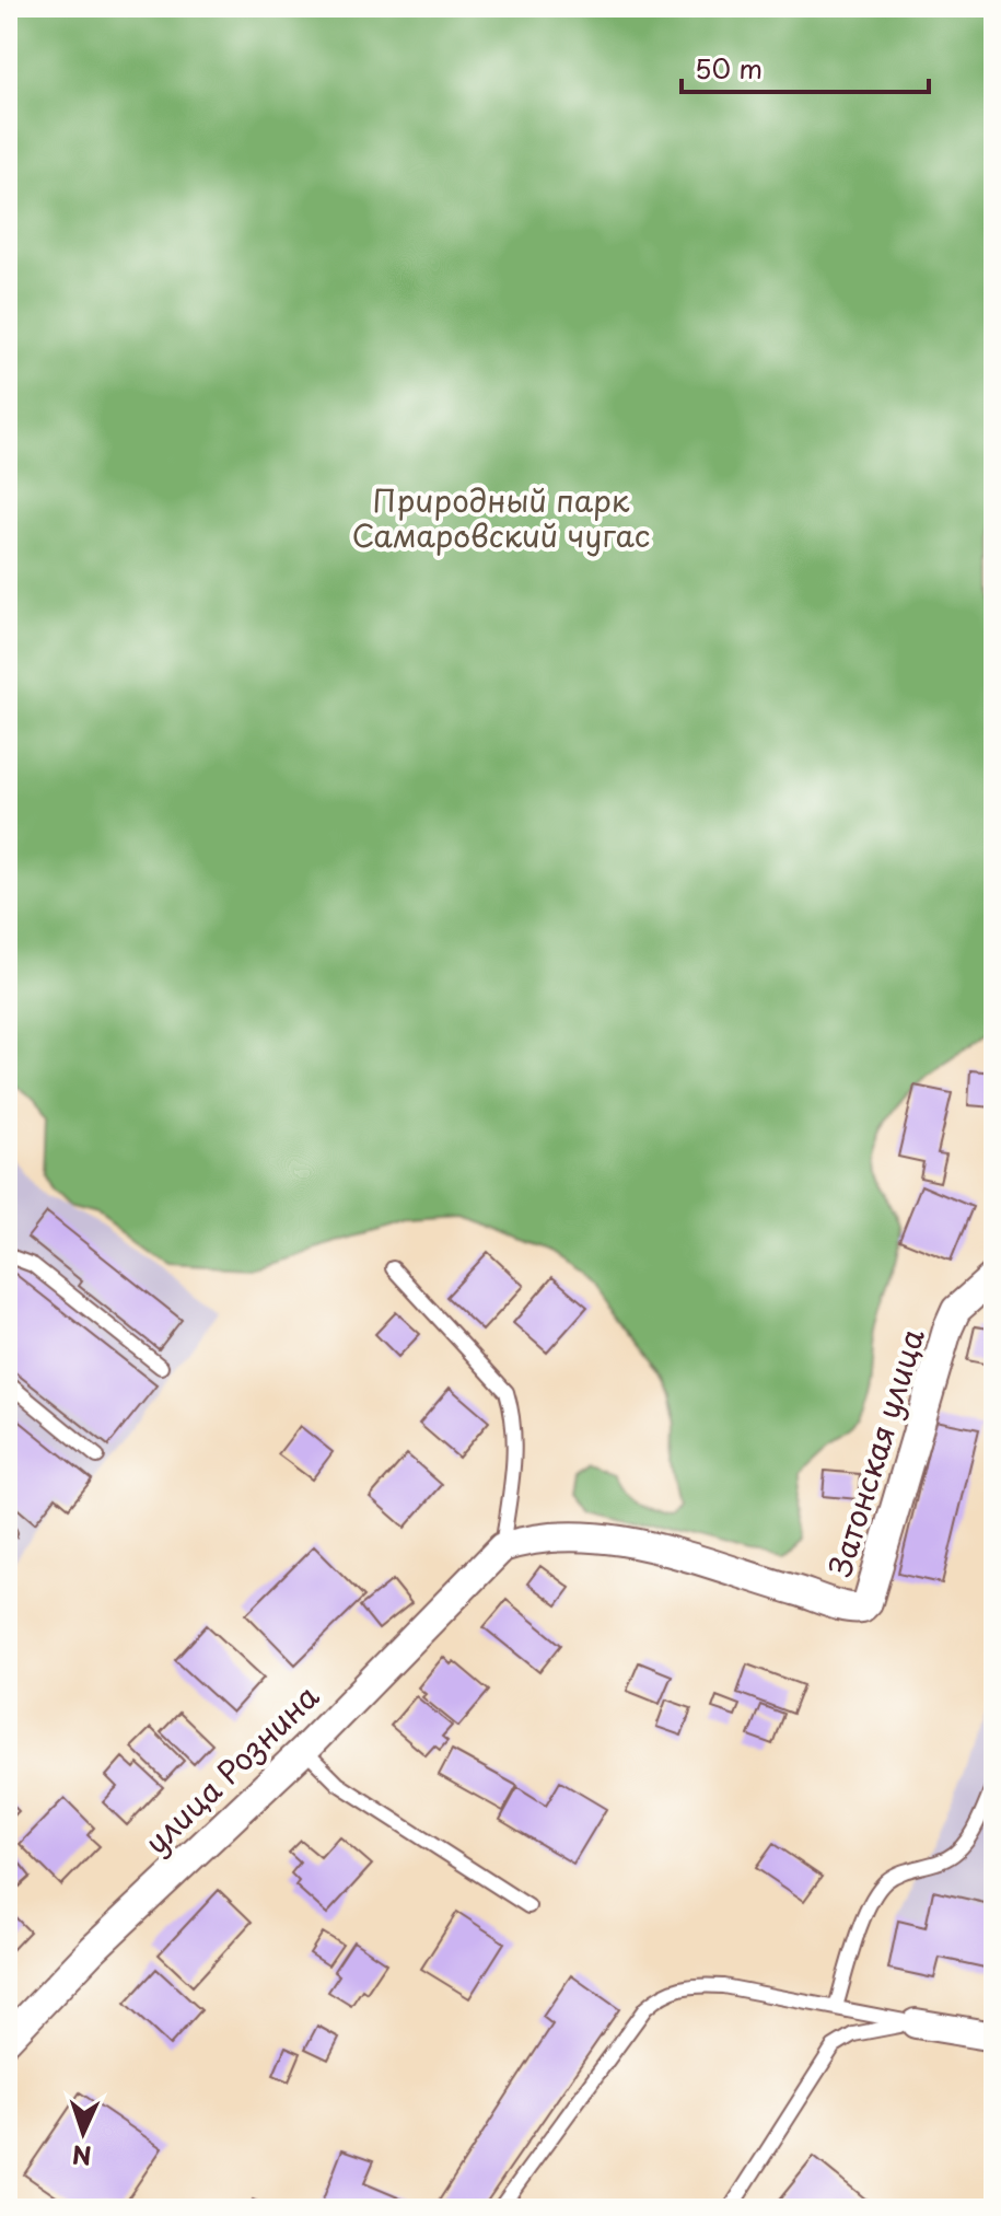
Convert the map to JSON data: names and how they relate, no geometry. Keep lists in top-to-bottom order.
{
  "streets": {
    "street": ["Затонская улица", "улица Рознина"]
  },
  "crossings": [
    ["Затонская улица", "улица Рознина"]
  ],
  "parks": ["Природный парк Самаровский чугас"],
  "scale_bar": "50 m",
  "north": "bottom"
}
